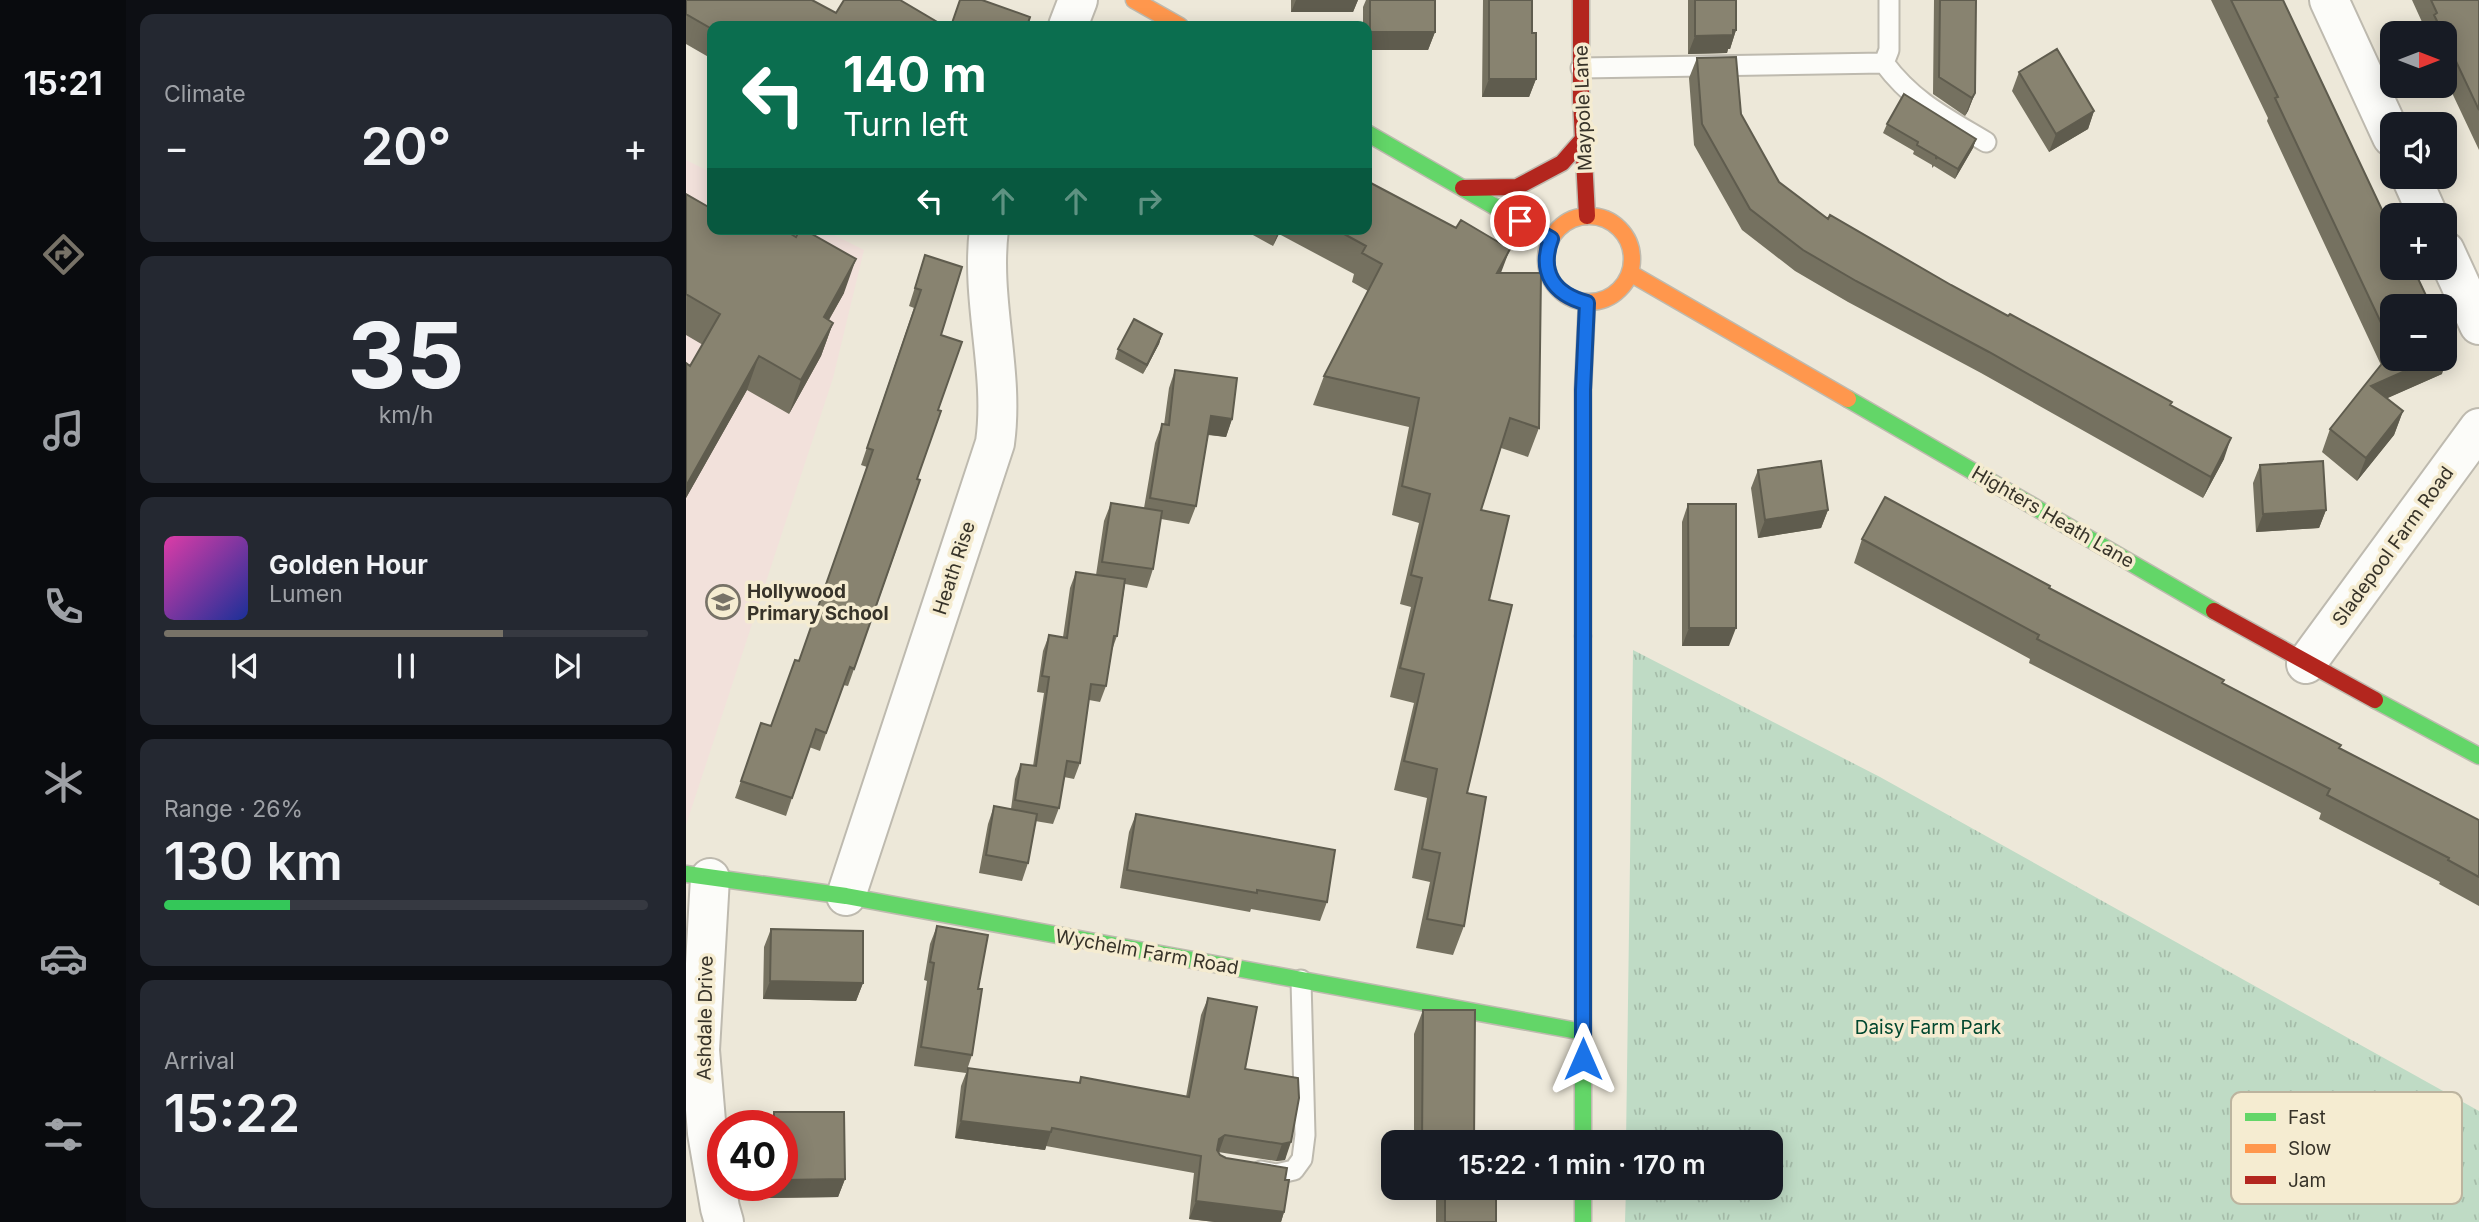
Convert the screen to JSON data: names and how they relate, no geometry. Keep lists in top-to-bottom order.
{
  "streets": {
    "street": [
      "Maypole Lane",
      "Highters Heath Lane",
      "Sladepool Farm Road",
      "Heath Rise",
      "Wychelm Farm Road",
      "Ashdale Drive"
    ]
  },
  "crossings": [
    ["Maypole Lane", "Highters Heath Lane"],
    ["Highters Heath Lane", "Sladepool Farm Road"],
    ["Heath Rise", "Wychelm Farm Road"],
    ["Wychelm Farm Road", "Ashdale Drive"]
  ],
  "parks": ["Daisy Farm Park"],
  "places": {
    "school or university": ["Hollywood Primary School"]
  },
  "legend": ["Fast", "Slow", "Jam"],
  "north": "right",
  "page": {
    "tabs": "15:21",
    "tile": [
      "Climate",
      ["35", "km/h"],
      ["Range · 26%", "130 km"],
      ["Arrival", "15:22"]
    ],
    "map_buttons": ["+", "−"],
    "turn": ["140 m", "Turn left"],
    "heat": ["−", "20°", "+"],
    "song": ["Golden Hour", "Lumen"],
    "limit": "40",
    "trip": "15:22 · 1 min · 170 m"
  }
}
